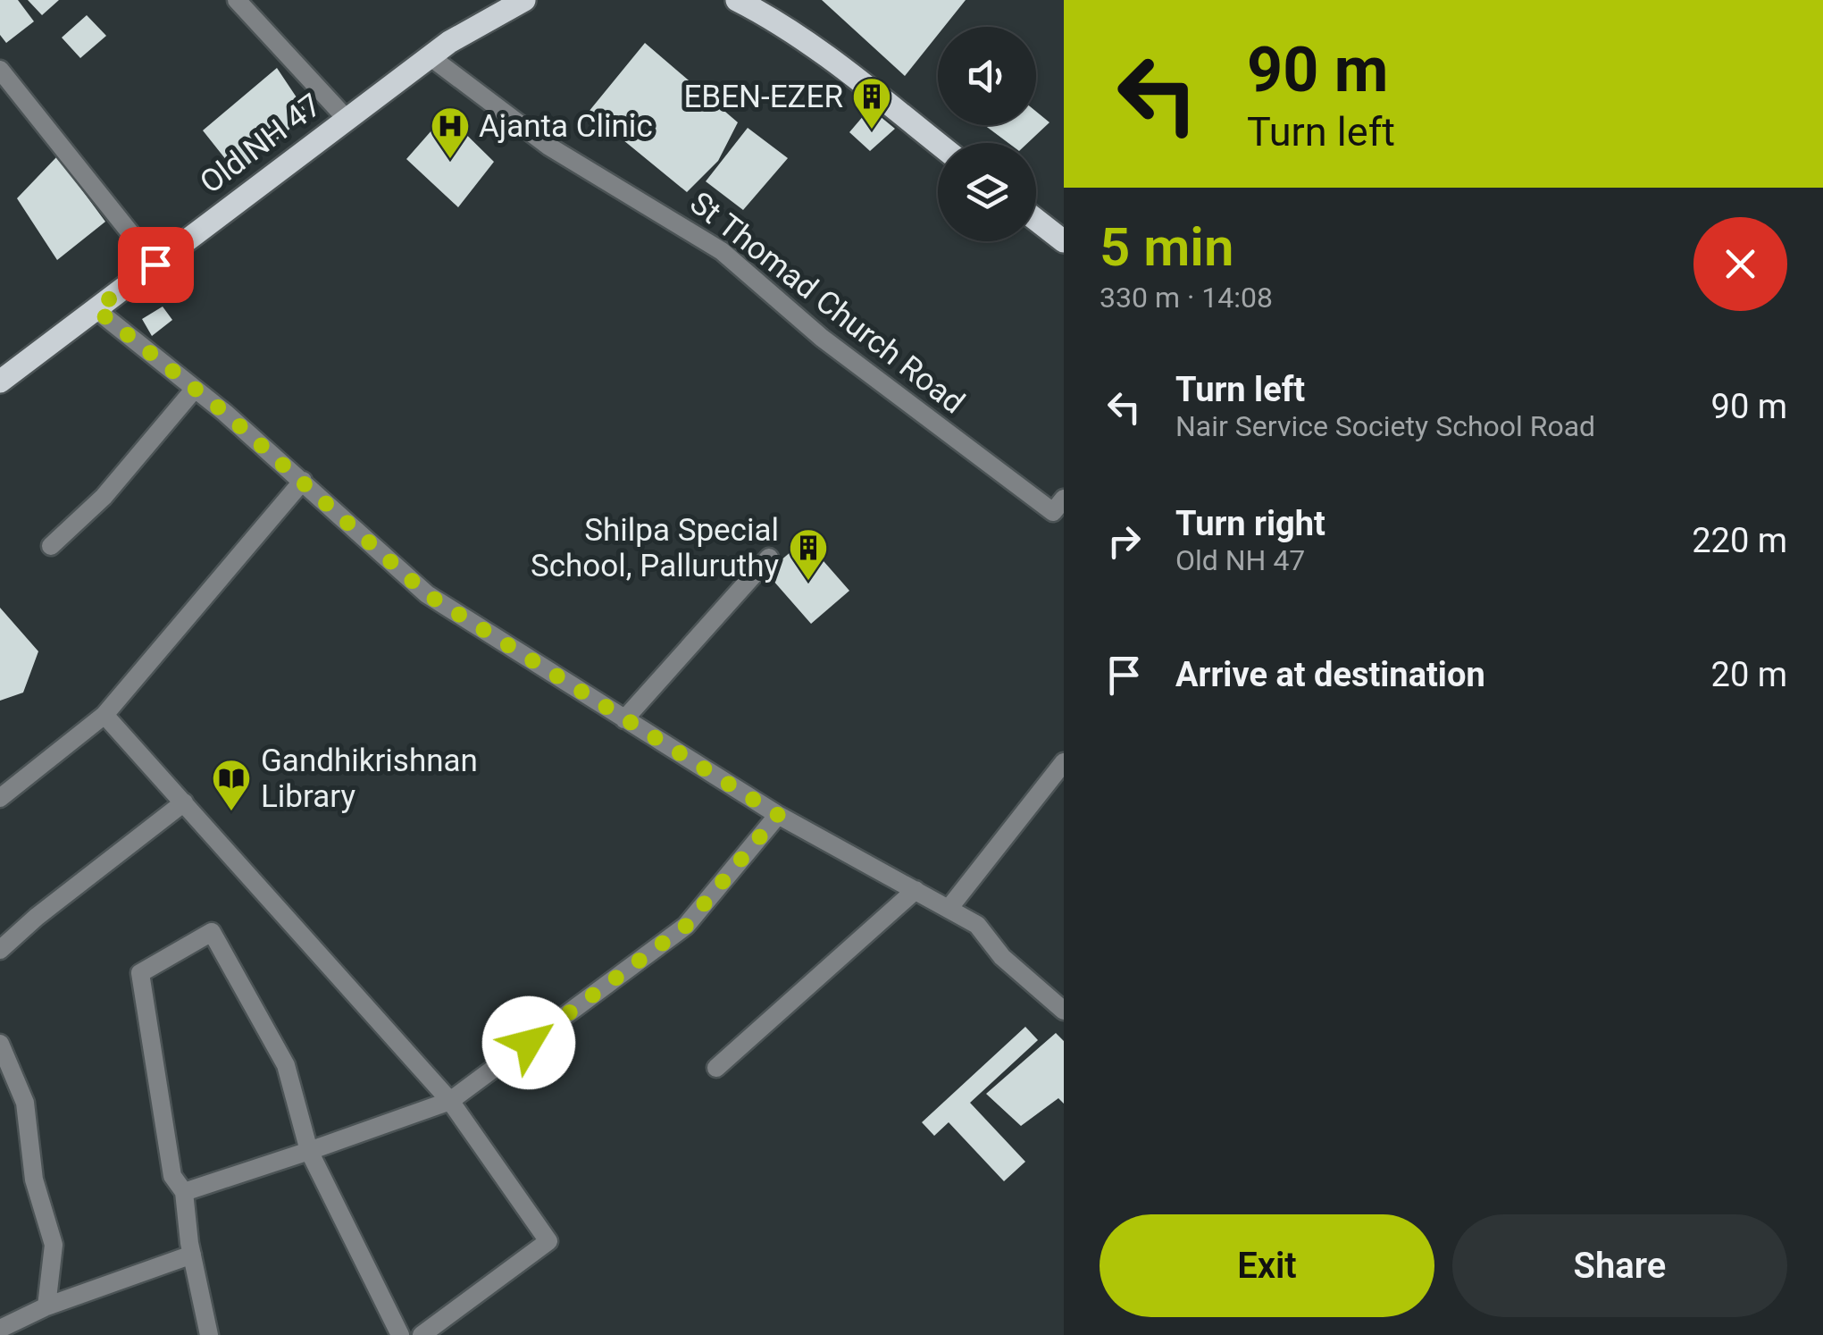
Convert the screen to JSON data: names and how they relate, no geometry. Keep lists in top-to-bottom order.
{
  "streets": {
    "main road": ["Old NH 47"],
    "street": ["St Thomad Church Road"]
  },
  "crossings": [
    ["Old NH 47", "St Thomad Church Road"]
  ],
  "places": {
    "building": ["EBEN-EZER", "Shilpa Special School, Palluruthy"],
    "hospital": ["Ajanta Clinic"],
    "library": ["Gandhikrishnan Library"]
  },
  "page": {
    "turn": ["90 m", "Turn left"],
    "heading": ["5 min", "330 m · 14:08"],
    "list": [
      {
        "name": "Turn left",
        "note": "Nair Service Society School Road",
        "value": "90 m"
      },
      {
        "name": "Turn right",
        "note": "Old NH 47",
        "value": "220 m"
      },
      {
        "name": "Arrive at destination",
        "value": "20 m"
      }
    ],
    "buttons": ["Exit", "Share"]
  }
}
